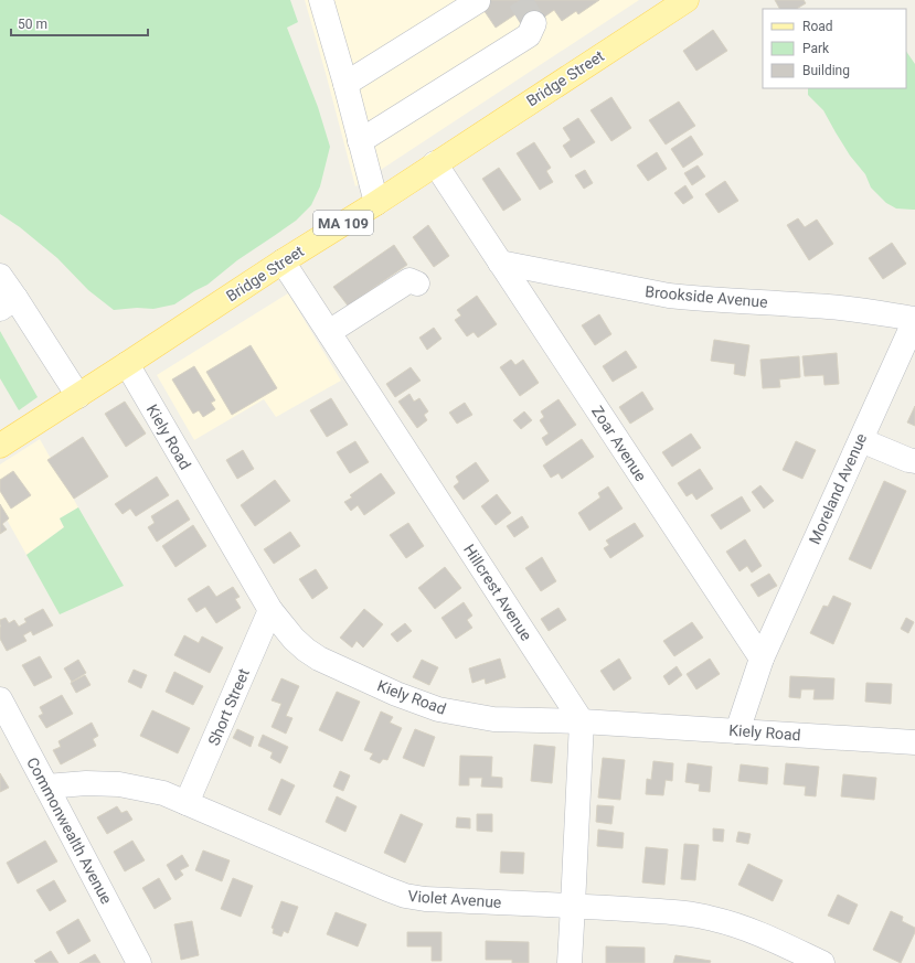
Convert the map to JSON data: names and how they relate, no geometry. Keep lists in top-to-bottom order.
{
  "streets": {
    "main road": ["Bridge Street", "MA 109"],
    "street": [
      "Brookside Avenue",
      "Kiely Road",
      "Zoar Avenue",
      "Moreland Avenue",
      "Hillcrest Avenue",
      "Short Street",
      "Commonwealth Avenue",
      "Violet Avenue"
    ]
  },
  "crossings": [
    ["Bridge Street", "Kiely Road"],
    ["Bridge Street", "Zoar Avenue"],
    ["Bridge Street", "Hillcrest Avenue"],
    ["Brookside Avenue", "Zoar Avenue"],
    ["Brookside Avenue", "Moreland Avenue"],
    ["Kiely Road", "Hillcrest Avenue"],
    ["Kiely Road", "Short Street"],
    ["Zoar Avenue", "Moreland Avenue"],
    ["Short Street", "Violet Avenue"],
    ["Commonwealth Avenue", "Violet Avenue"]
  ],
  "legend": ["Road", "Park", "Building"],
  "scale_bar": "50 m"
}
